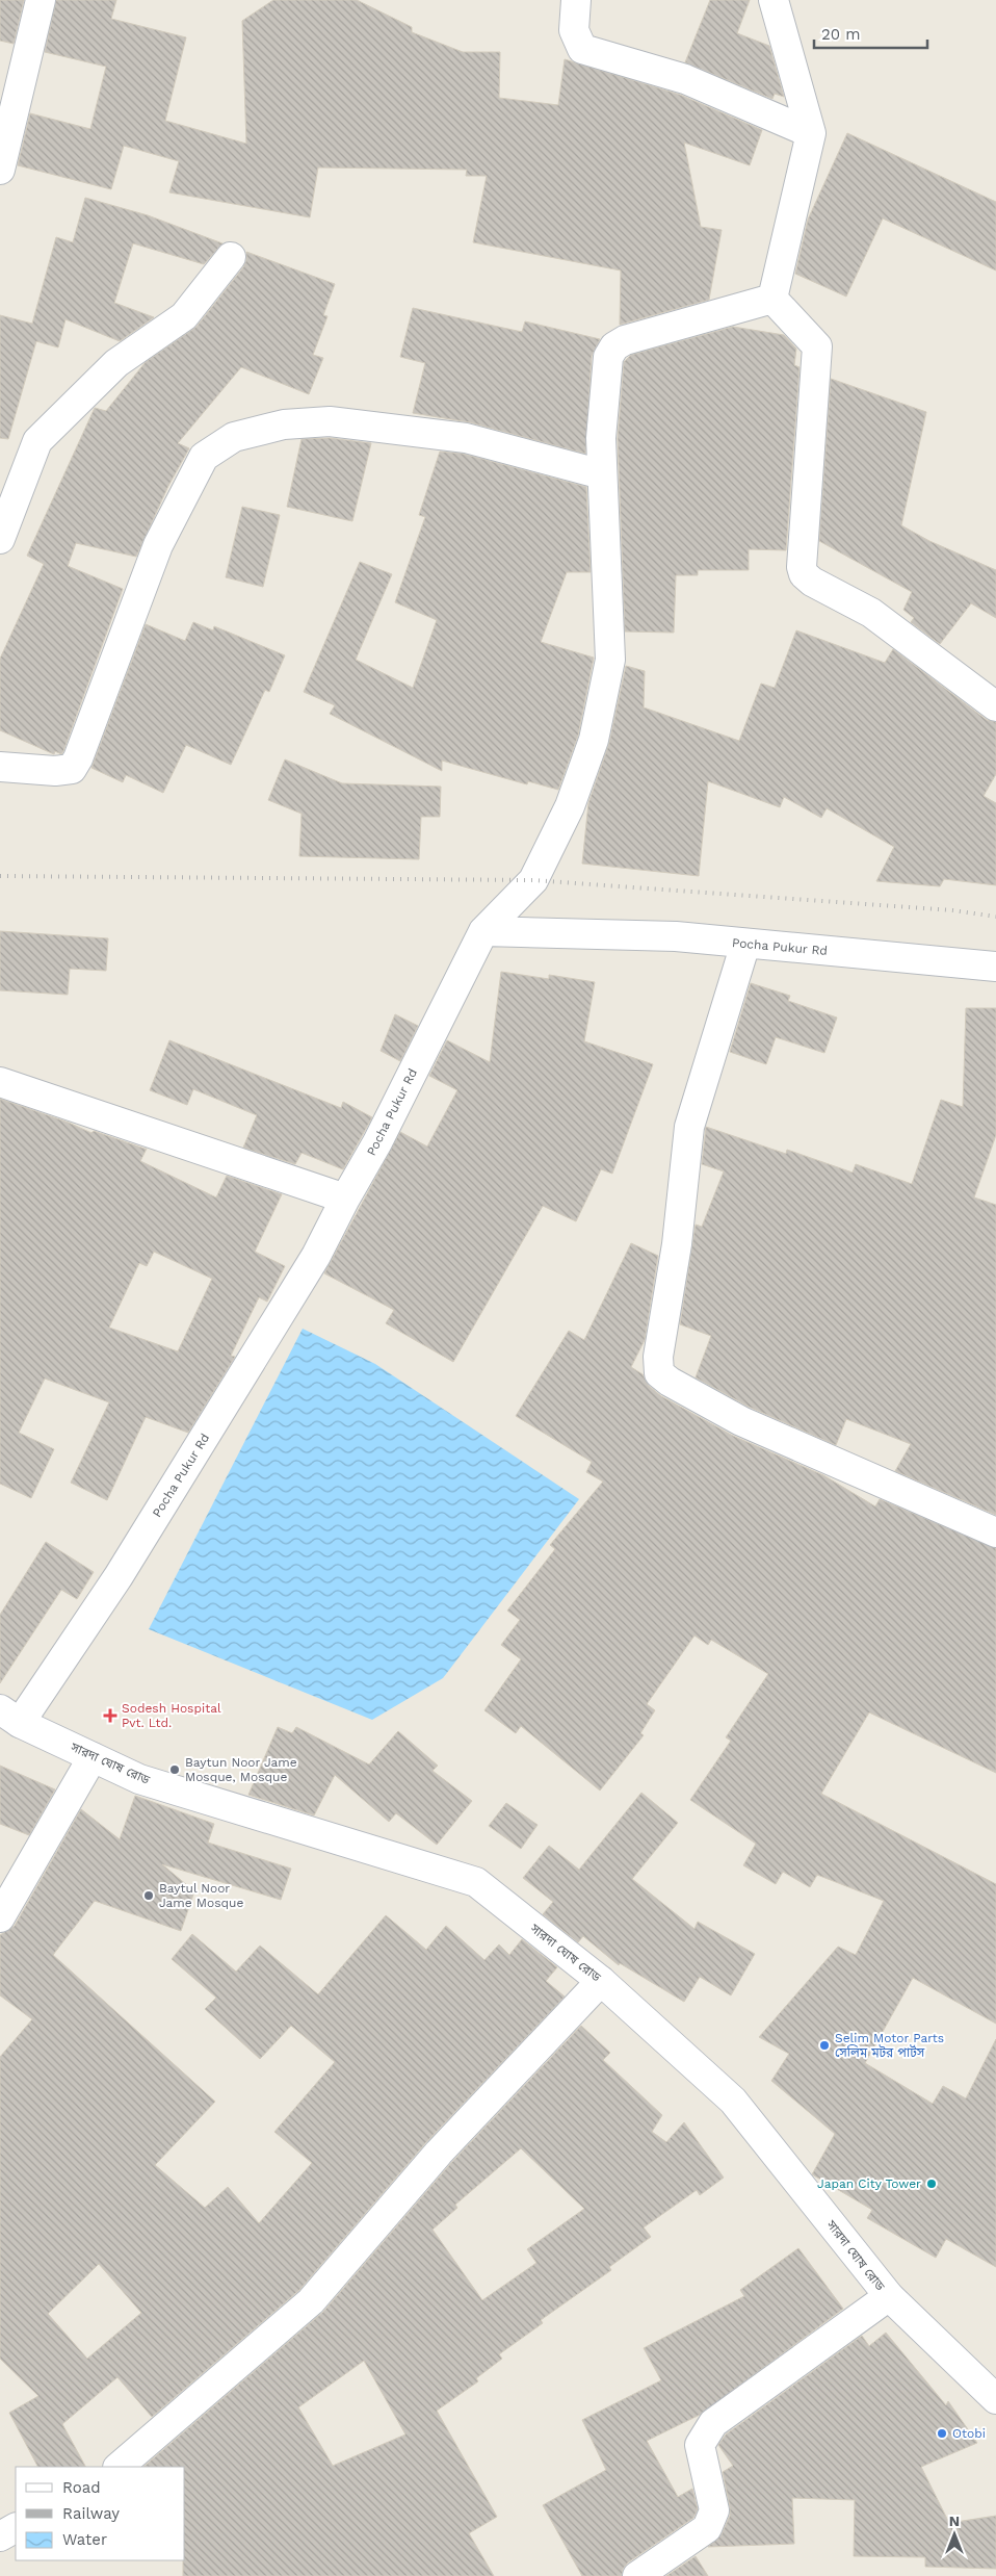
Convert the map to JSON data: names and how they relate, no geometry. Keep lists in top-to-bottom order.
{
  "streets": {
    "street": ["Pocha Pukur Rd", "সারদা ঘোষ রোড"]
  },
  "crossings": [
    ["Pocha Pukur Rd", "সারদা ঘোষ রোড"]
  ],
  "places": {
    "health": ["Sodesh Hospital Pvt. Ltd."],
    "other": [
      "Baytun Noor Jame Mosque, Mosque",
      "Baytul Noor Jame Mosque",
      "Selim Motor Parts সেলিম মটর পার্টস",
      "Japan City Tower",
      "Otobi"
    ]
  },
  "legend": ["Road", "Railway", "Water"],
  "scale_bar": "20 m",
  "north": "top"
}
